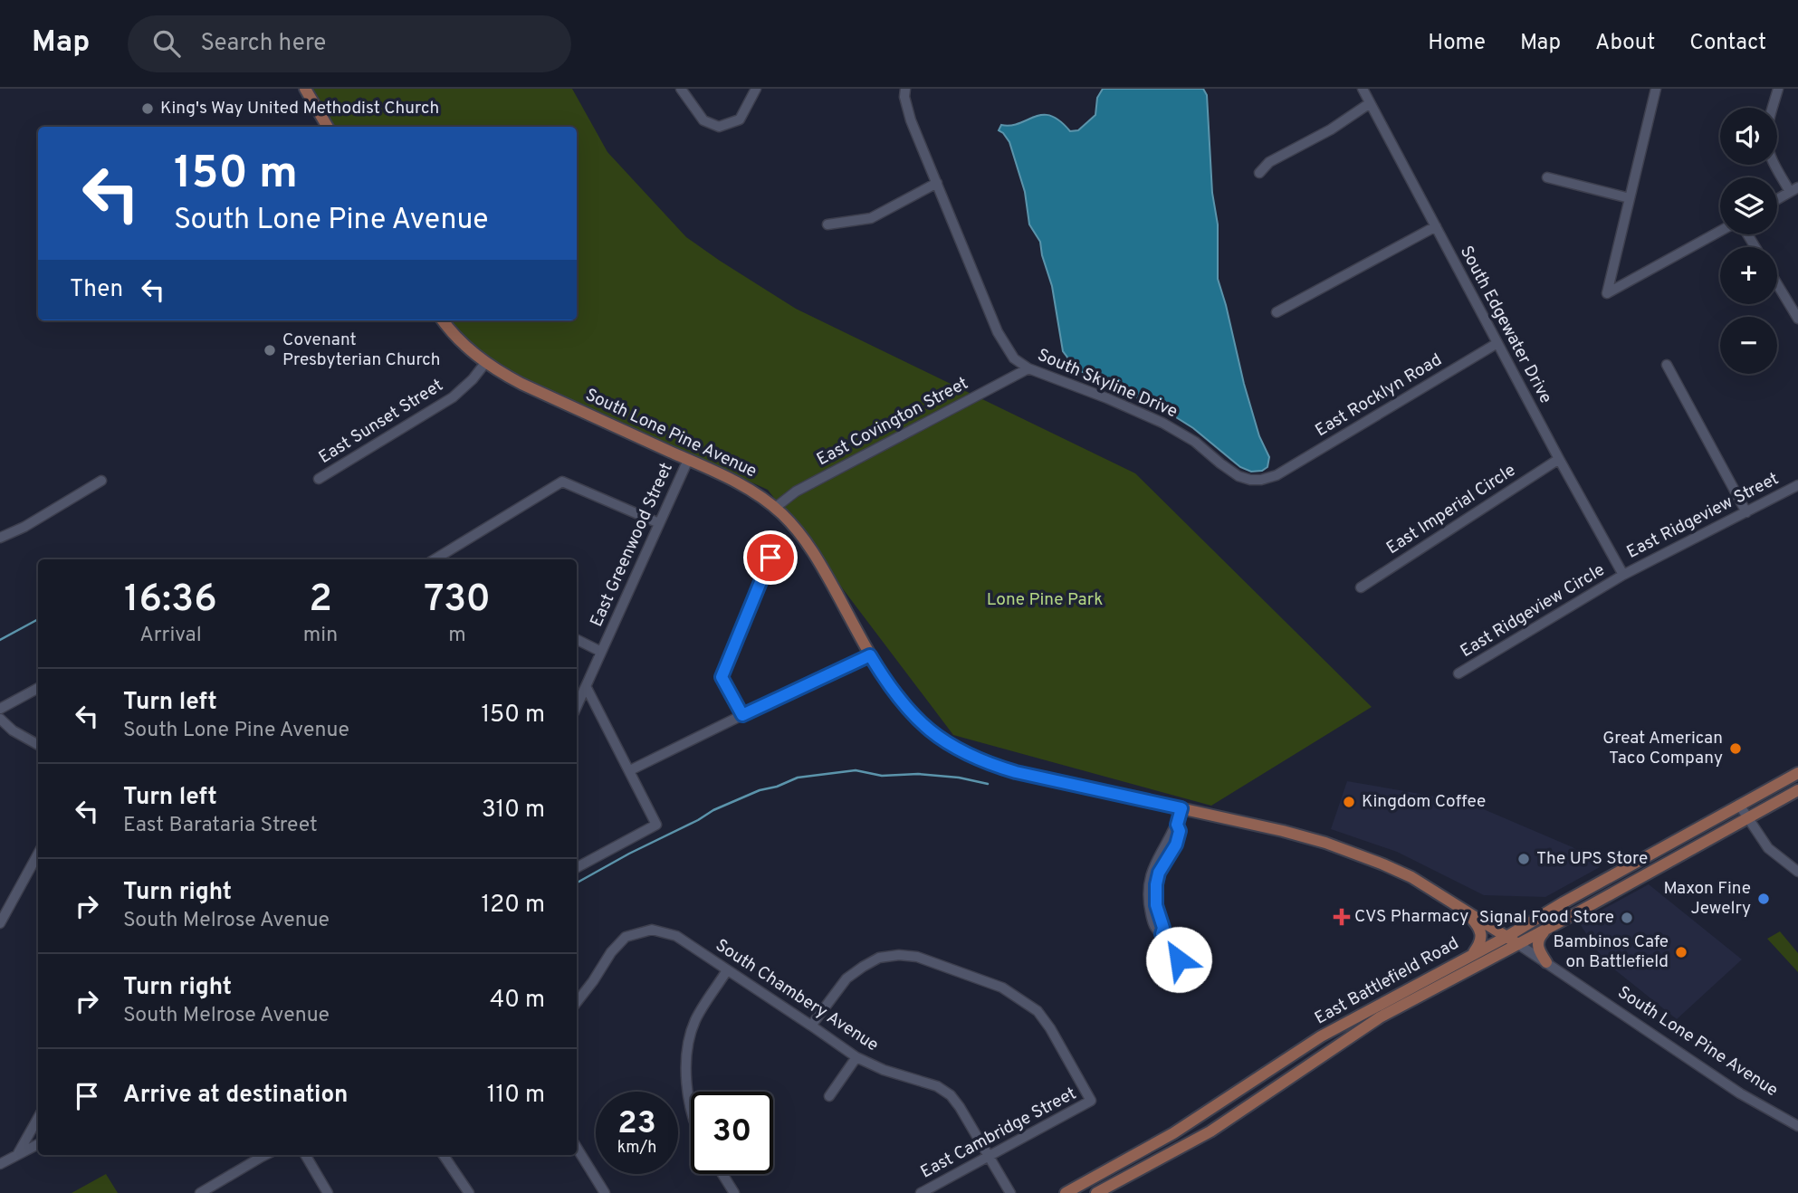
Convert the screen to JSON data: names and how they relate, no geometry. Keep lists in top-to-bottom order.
{
  "streets": {
    "main road": ["South Lone Pine Avenue", "East Battlefield Road"],
    "street": [
      "South Edgewater Drive",
      "South Skyline Drive",
      "East Rocklyn Road",
      "East Sunset Street",
      "East Covington Street",
      "East Imperial Circle",
      "East Ridgeview Street",
      "East Greenwood Street",
      "East Ridgeview Circle",
      "South Chambery Avenue",
      "East Cambridge Street"
    ]
  },
  "crossings": [
    ["South Edgewater Drive", "East Rocklyn Road"],
    ["South Edgewater Drive", "East Imperial Circle"],
    ["South Edgewater Drive", "East Ridgeview Street"],
    ["South Edgewater Drive", "East Ridgeview Circle"],
    ["South Skyline Drive", "East Rocklyn Road"],
    ["South Skyline Drive", "East Covington Street"],
    ["East Sunset Street", "South Lone Pine Avenue"],
    ["East Covington Street", "South Lone Pine Avenue"],
    ["South Lone Pine Avenue", "East Greenwood Street"],
    ["South Lone Pine Avenue", "East Battlefield Road"],
    ["East Ridgeview Street", "East Ridgeview Circle"],
    ["South Chambery Avenue", "East Cambridge Street"]
  ],
  "parks": ["Lone Pine Park"],
  "places": {
    "other": [
      "King's Way United Methodist Church",
      "Covenant Presbyterian Church",
      "Great American Taco Company",
      "Kingdom Coffee",
      "The UPS Store",
      "Maxon Fine Jewelry",
      "Signal Food Store",
      "Bambinos Cafe on Battlefield"
    ],
    "health": ["CVS Pharmacy"]
  },
  "page": {
    "header": "Map",
    "search": "Search here",
    "nav": [
      "Home",
      "Map",
      "About",
      "Contact"
    ],
    "map_buttons": ["+", "−"],
    "turn": ["150 m", "South Lone Pine Avenue"],
    "then": "Then",
    "eta": [
      "16:36",
      "Arrival",
      "2",
      "min",
      "730",
      "m"
    ],
    "list": [
      {
        "name": "Turn left",
        "note": "South Lone Pine Avenue",
        "value": "150 m"
      },
      {
        "name": "Turn left",
        "note": "East Barataria Street",
        "value": "310 m"
      },
      {
        "name": "Turn right",
        "note": "South Melrose Avenue",
        "value": "120 m"
      },
      {
        "name": "Turn right",
        "note": "South Melrose Avenue",
        "value": "40 m"
      },
      {
        "name": "Arrive at destination",
        "value": "110 m"
      }
    ],
    "speed": "23 km/h",
    "limit": "30"
  }
}
